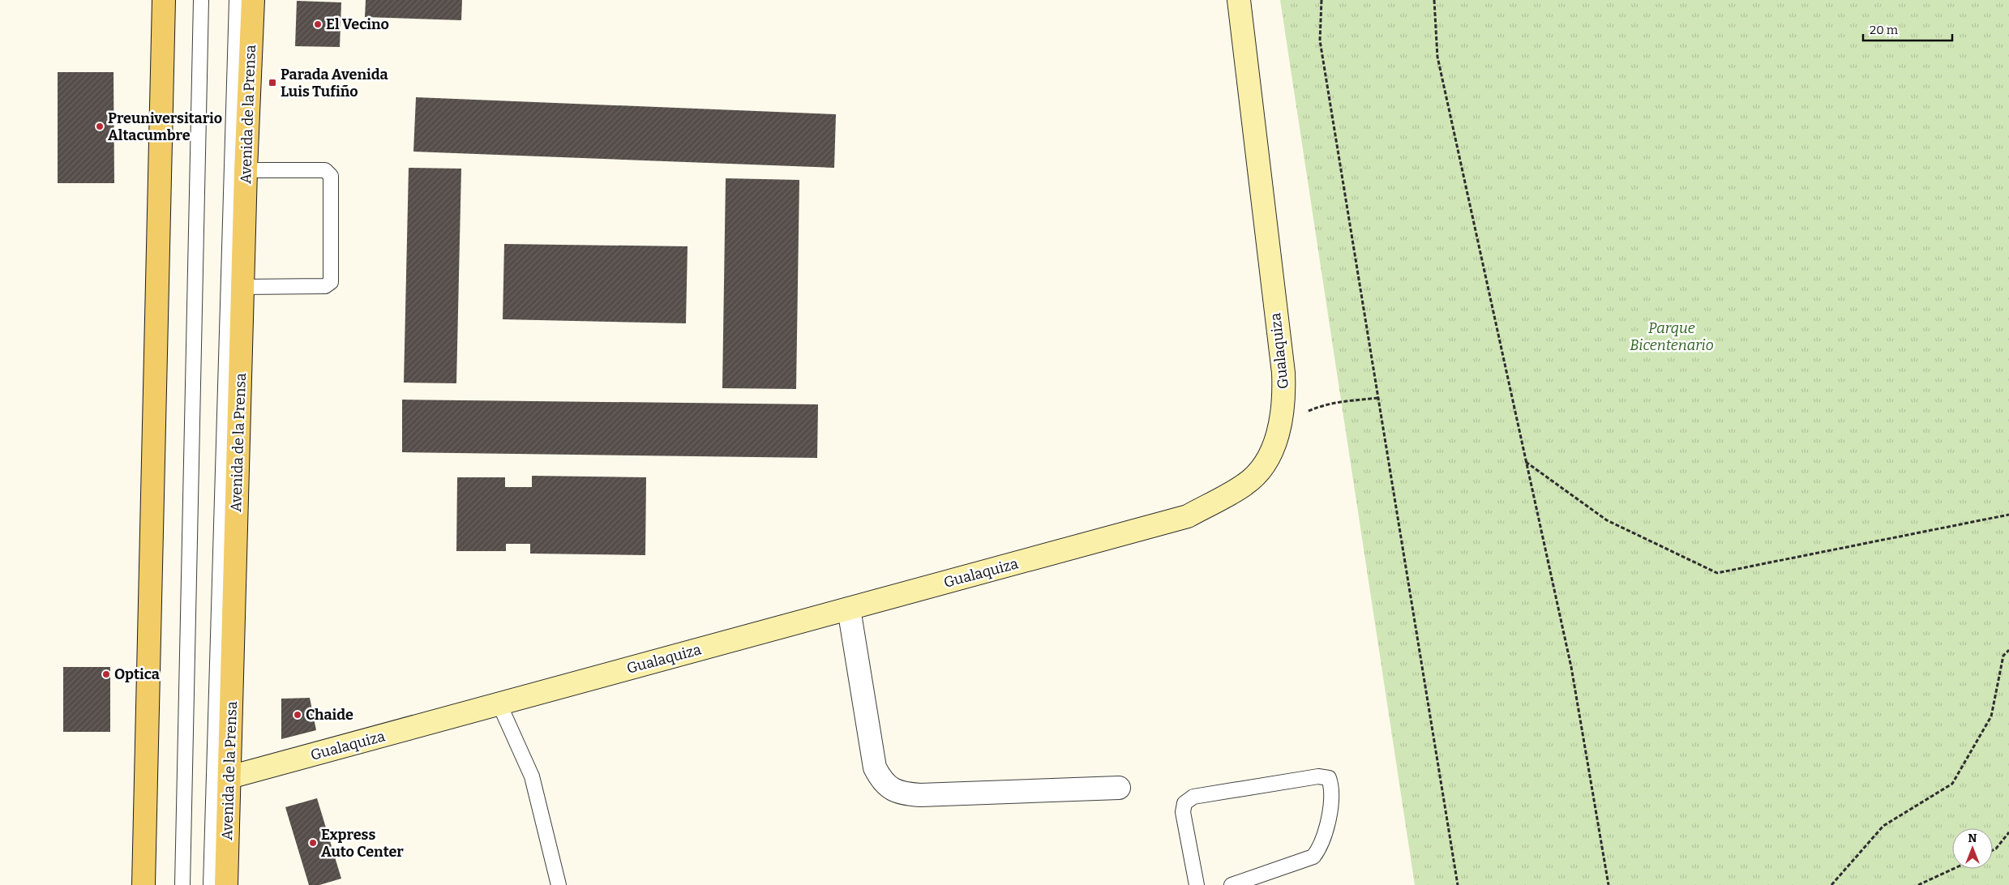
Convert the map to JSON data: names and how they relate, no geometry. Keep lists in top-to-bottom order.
{
  "streets": {
    "main road": ["Avenida de la Prensa"],
    "street": ["Gualaquiza"]
  },
  "crossings": [
    ["Avenida de la Prensa", "Gualaquiza"]
  ],
  "parks": ["Parque Bicentenario"],
  "places": {
    "other": [
      "El Vecino",
      "Preuniversitario Altacumbre",
      "Optica",
      "Chaide",
      "Express Auto Center"
    ],
    "transit": ["Parada Avenida Luis Tufiño"]
  },
  "scale_bar": "20 m",
  "north": "top"
}
